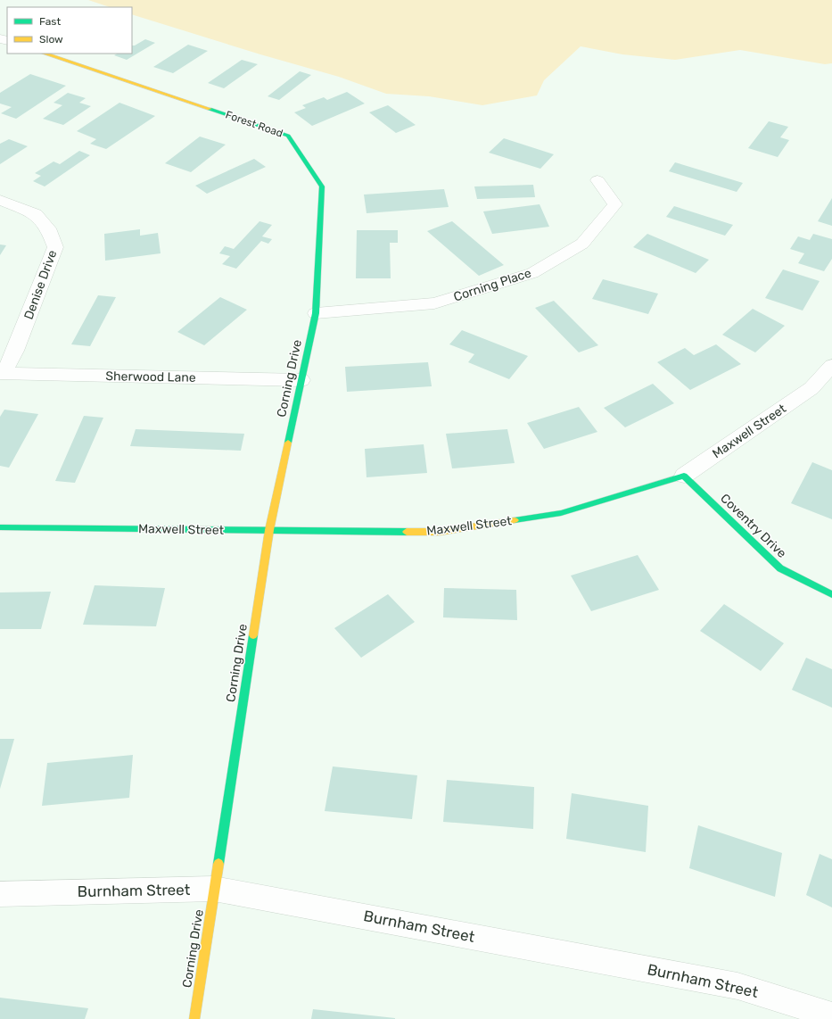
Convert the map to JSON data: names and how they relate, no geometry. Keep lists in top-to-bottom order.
{
  "streets": {
    "street": [
      "Forest Road",
      "Denise Drive",
      "Corning Place",
      "Sherwood Lane",
      "Corning Drive",
      "Maxwell Street",
      "Coventry Drive",
      "Burnham Street"
    ]
  },
  "crossings": [
    ["Forest Road", "Corning Place"],
    ["Forest Road", "Corning Drive"],
    ["Denise Drive", "Sherwood Lane"],
    ["Corning Place", "Corning Drive"],
    ["Sherwood Lane", "Corning Drive"],
    ["Corning Drive", "Maxwell Street"],
    ["Corning Drive", "Burnham Street"],
    ["Maxwell Street", "Coventry Drive"]
  ],
  "legend": ["Fast", "Slow"]
}
